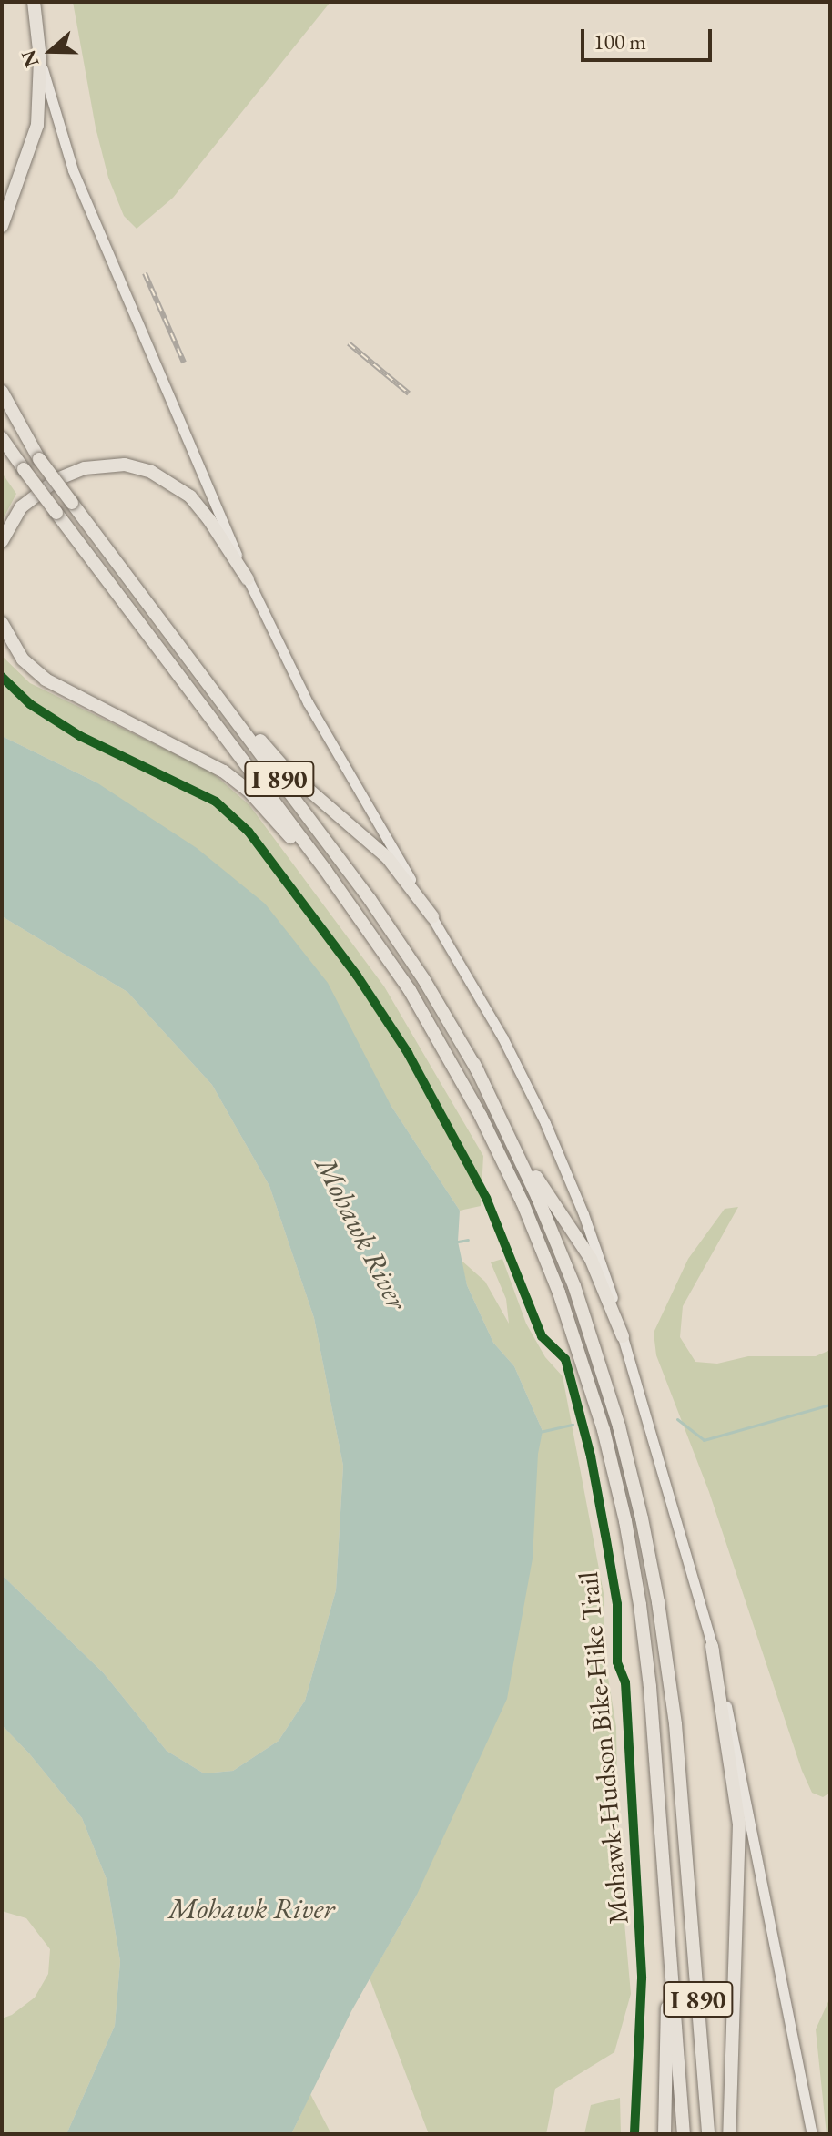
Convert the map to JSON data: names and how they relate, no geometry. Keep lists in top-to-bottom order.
{
  "streets": {
    "highway": ["I 890"],
    "cycle path": ["Mohawk-Hudson Bike-Hike Trail"]
  },
  "water": ["Mohawk River"],
  "scale_bar": "100 m",
  "north": "left"
}
